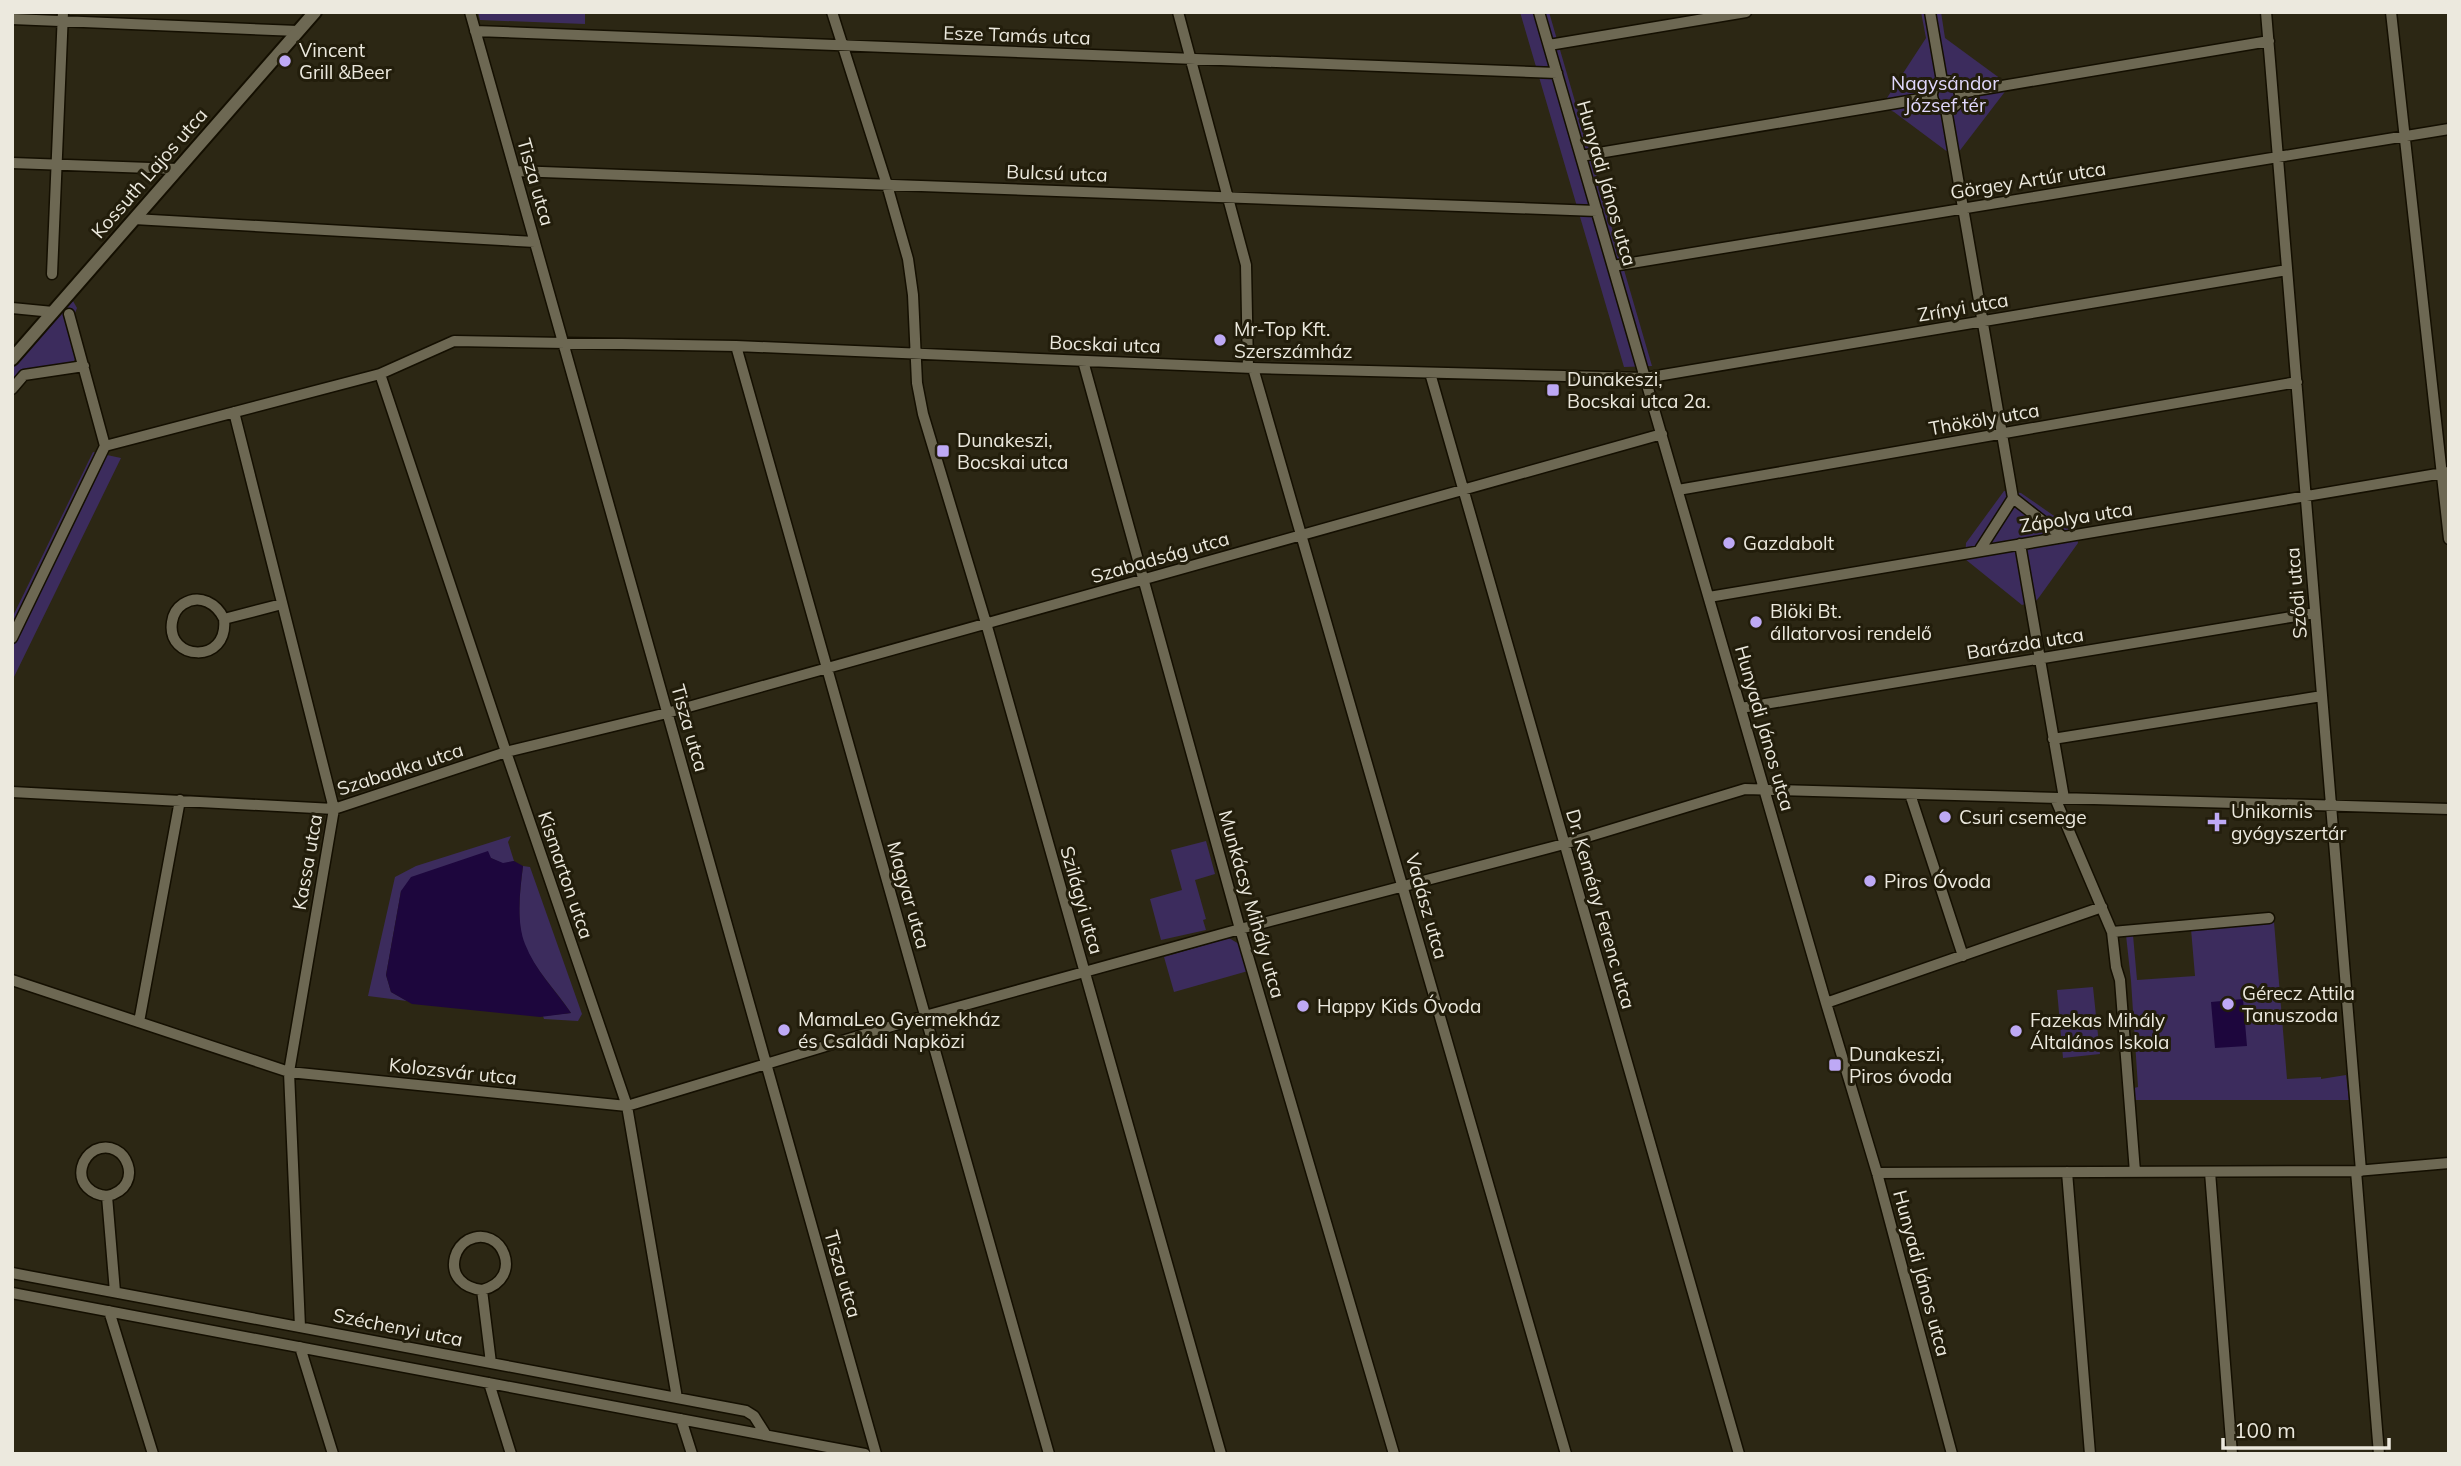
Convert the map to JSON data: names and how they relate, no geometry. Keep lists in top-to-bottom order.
{
  "streets": {
    "street": [
      "Esze Tamás utca",
      "Kossuth Lajos utca",
      "Bulcsú utca",
      "Görgey Artúr utca",
      "Tisza utca",
      "Hunyadi János utca",
      "Zrínyi utca",
      "Bocskai utca",
      "Thököly utca",
      "Zápolya utca",
      "Szabadság utca",
      "Sződi utca",
      "Barázda utca",
      "Szabadka utca",
      "Kassa utca",
      "Kismarton utca",
      "Magyar utca",
      "Szilágyi utca",
      "Munkácsy Mihály utca",
      "Vadász utca",
      "Dr. Kemény Ferenc utca",
      "Kolozsvár utca",
      "Széchenyi utca"
    ]
  },
  "crossings": [
    ["Esze Tamás utca", "Tisza utca"],
    ["Esze Tamás utca", "Hunyadi János utca"],
    ["Esze Tamás utca", "Szilágyi utca"],
    ["Esze Tamás utca", "Vadász utca"],
    ["Bulcsú utca", "Tisza utca"],
    ["Bulcsú utca", "Hunyadi János utca"],
    ["Bulcsú utca", "Szilágyi utca"],
    ["Bulcsú utca", "Vadász utca"],
    ["Görgey Artúr utca", "Hunyadi János utca"],
    ["Görgey Artúr utca", "Sződi utca"],
    ["Tisza utca", "Bocskai utca"],
    ["Tisza utca", "Szabadság utca"],
    ["Tisza utca", "Szabadka utca"],
    ["Tisza utca", "Kolozsvár utca"],
    ["Hunyadi János utca", "Zrínyi utca"],
    ["Hunyadi János utca", "Bocskai utca"],
    ["Hunyadi János utca", "Thököly utca"],
    ["Hunyadi János utca", "Zápolya utca"],
    ["Hunyadi János utca", "Szabadság utca"],
    ["Hunyadi János utca", "Barázda utca"],
    ["Hunyadi János utca", "Kolozsvár utca"],
    ["Zrínyi utca", "Bocskai utca"],
    ["Zrínyi utca", "Sződi utca"],
    ["Bocskai utca", "Kassa utca"],
    ["Bocskai utca", "Kismarton utca"],
    ["Bocskai utca", "Magyar utca"],
    ["Bocskai utca", "Szilágyi utca"],
    ["Bocskai utca", "Munkácsy Mihály utca"],
    ["Bocskai utca", "Vadász utca"],
    ["Bocskai utca", "Dr. Kemény Ferenc utca"],
    ["Thököly utca", "Sződi utca"],
    ["Zápolya utca", "Sződi utca"],
    ["Szabadság utca", "Szabadka utca"],
    ["Szabadság utca", "Magyar utca"],
    ["Szabadság utca", "Szilágyi utca"],
    ["Szabadság utca", "Munkácsy Mihály utca"],
    ["Szabadság utca", "Vadász utca"],
    ["Szabadság utca", "Dr. Kemény Ferenc utca"],
    ["Sződi utca", "Barázda utca"],
    ["Sződi utca", "Kolozsvár utca"],
    ["Szabadka utca", "Kassa utca"],
    ["Szabadka utca", "Kismarton utca"],
    ["Kassa utca", "Kolozsvár utca"],
    ["Kassa utca", "Széchenyi utca"],
    ["Kismarton utca", "Kolozsvár utca"],
    ["Kismarton utca", "Széchenyi utca"],
    ["Magyar utca", "Kolozsvár utca"],
    ["Szilágyi utca", "Kolozsvár utca"],
    ["Munkácsy Mihály utca", "Kolozsvár utca"],
    ["Vadász utca", "Kolozsvár utca"],
    ["Dr. Kemény Ferenc utca", "Kolozsvár utca"]
  ],
  "parks": ["Nagysándor József tér"],
  "places": {
    "other": [
      "Vincent Grill &Beer",
      "Mr-Top Kft. Szerszámház",
      "Gazdabolt",
      "Blöki Bt. állatorvosi rendelő",
      "Csuri csemege",
      "Piros Óvoda",
      "Gérecz Attila Tanuszoda",
      "Happy Kids Óvoda",
      "MamaLeo Gyermekház és Családi Napközi",
      "Fazekas Mihály Általános Iskola"
    ],
    "transit": ["Dunakeszi, Bocskai utca 2a.", "Dunakeszi, Bocskai utca", "Dunakeszi, Piros óvoda"],
    "health": ["Unikornis gyógyszertár"]
  },
  "scale_bar": "100 m"
}
